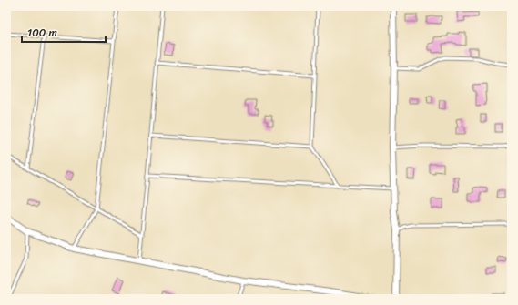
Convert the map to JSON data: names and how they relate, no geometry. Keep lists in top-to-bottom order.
{
  "scale_bar": "100 m"
}
